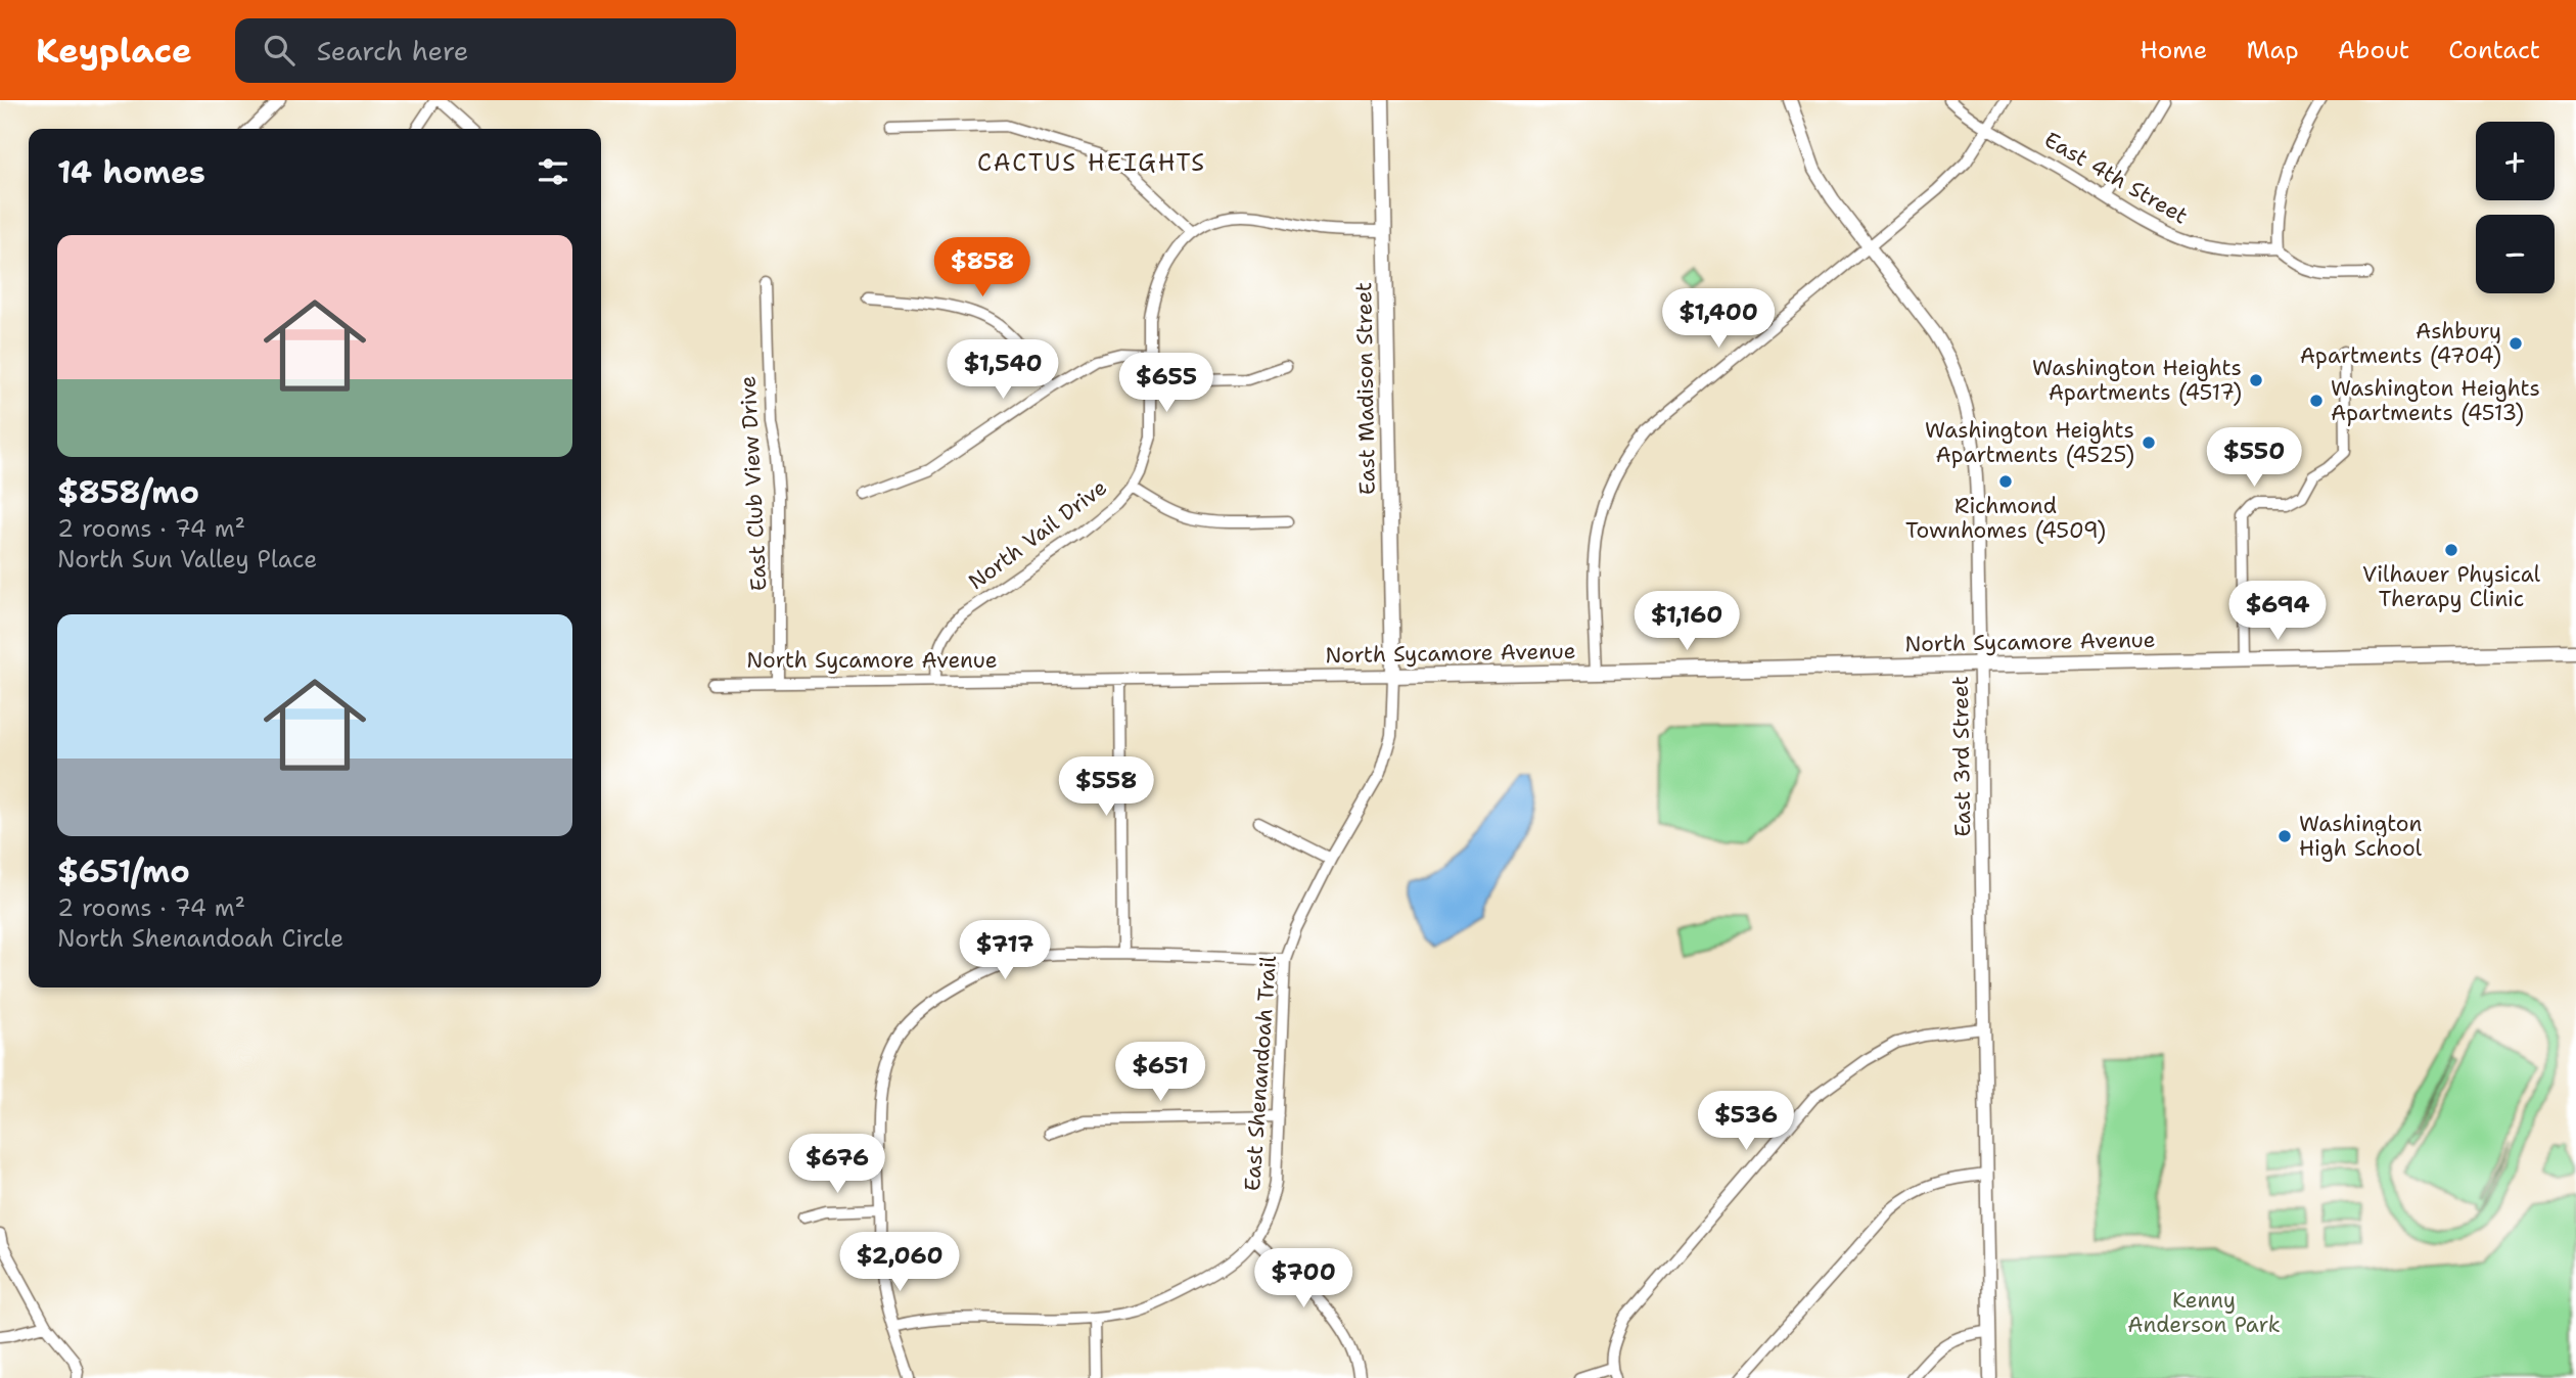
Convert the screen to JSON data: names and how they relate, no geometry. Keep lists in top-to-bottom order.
{
  "streets": {
    "main road": ["East Madison Street", "North Sycamore Avenue"],
    "street": [
      "East 4th Street",
      "East Club View Drive",
      "North Vail Drive",
      "East 3rd Street",
      "East Shenandoah Trail"
    ]
  },
  "crossings": [
    ["East Madison Street", "North Vail Drive"],
    ["East Madison Street", "North Sycamore Avenue"],
    ["East Madison Street", "East Shenandoah Trail"],
    ["East Club View Drive", "North Sycamore Avenue"],
    ["North Vail Drive", "North Sycamore Avenue"],
    ["North Sycamore Avenue", "East 3rd Street"],
    ["North Sycamore Avenue", "East Shenandoah Trail"]
  ],
  "districts": ["CACTUS HEIGHTS"],
  "parks": ["Kenny Anderson Park"],
  "places": [
    "Ashbury Apartments (4704)",
    "Washington Heights Apartments (4517)",
    "Washington Heights Apartments (4513)",
    "Washington Heights Apartments (4525)",
    "Richmond Townhomes (4509)",
    "Vilhauer Physical Therapy Clinic",
    "Washington High School"
  ],
  "page": {
    "header": "Keyplace",
    "search": "Search here",
    "nav": [
      "Home",
      "Map",
      "About",
      "Contact"
    ],
    "map_buttons": ["+", "−"],
    "heading": "14 homes",
    "list": [
      {
        "name": "$858/mo",
        "note": "2 rooms · 74 m² · North Sun Valley Place"
      },
      {
        "name": "$651/mo",
        "note": "2 rooms · 74 m² · North Shenandoah Circle"
      }
    ],
    "price": [
      "$858",
      "$1,400",
      "$1,540",
      "$655",
      "$550",
      "$694",
      "$1,160",
      "$558",
      "$717",
      "$651",
      "$536",
      "$676",
      "$2,060",
      "$700"
    ]
  }
}
